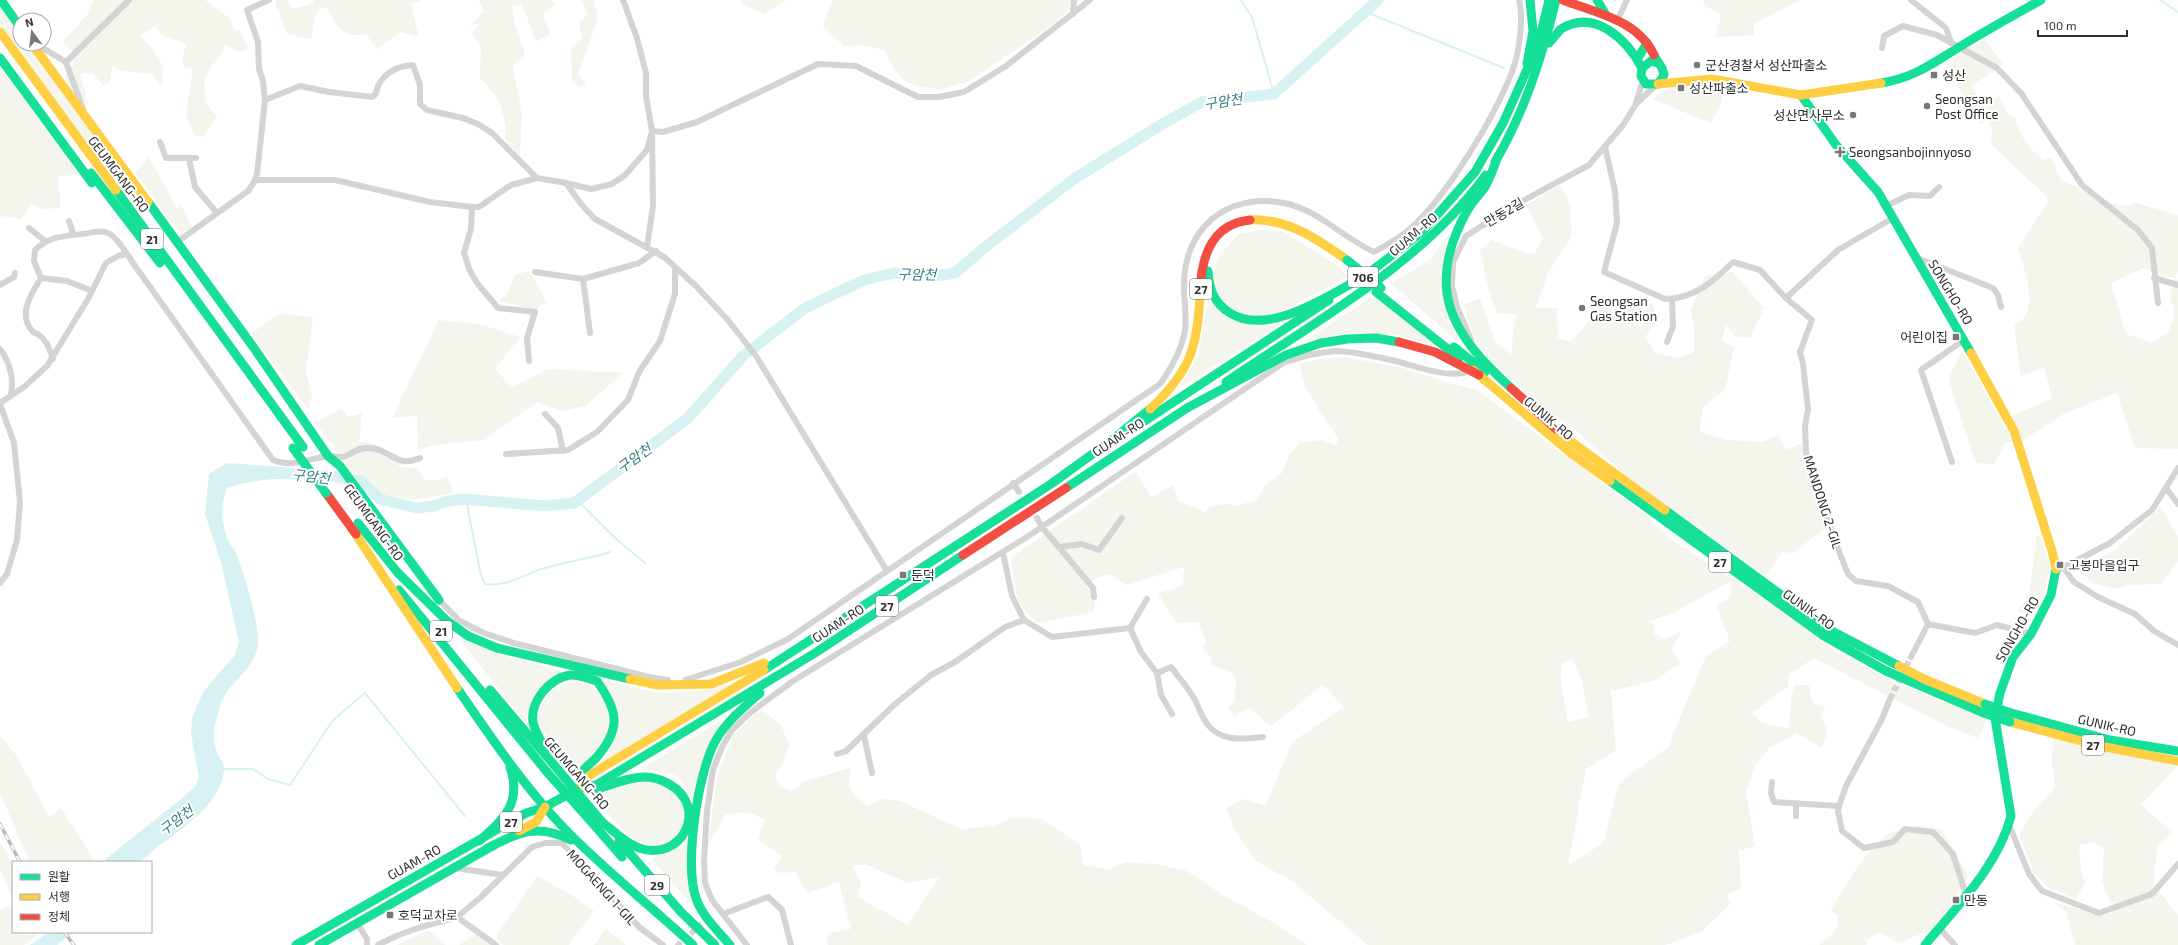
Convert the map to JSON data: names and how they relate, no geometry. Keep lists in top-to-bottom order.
{
  "streets": {
    "main road": [
      "GEUMGANG-RO",
      "GUAM-RO",
      "21",
      "706",
      "27",
      "SONGHO-RO",
      "GUNIK-RO",
      "29"
    ],
    "street": ["만동2길", "MANDONG 2-GIL", "MOGAENGI 1-GIL"]
  },
  "crossings": [
    ["GEUMGANG-RO", "21"],
    ["GUAM-RO", "21"],
    ["GUAM-RO", "27"],
    ["27", "GUNIK-RO"]
  ],
  "water": ["구암천"],
  "places": {
    "other": [
      "군산경찰서 성산파출소",
      "Seongsan Post Office",
      "성산면사무소",
      "Seongsan Gas Station"
    ],
    "transit": [
      "성산",
      "성산파출소",
      "어린이집",
      "고봉마을입구",
      "둔덕",
      "만동",
      "호덕교차로"
    ],
    "health": ["Seongsanbojinnyoso"]
  },
  "legend": ["원활", "서행", "정체"],
  "scale_bar": "100 m",
  "north": "top"
}
